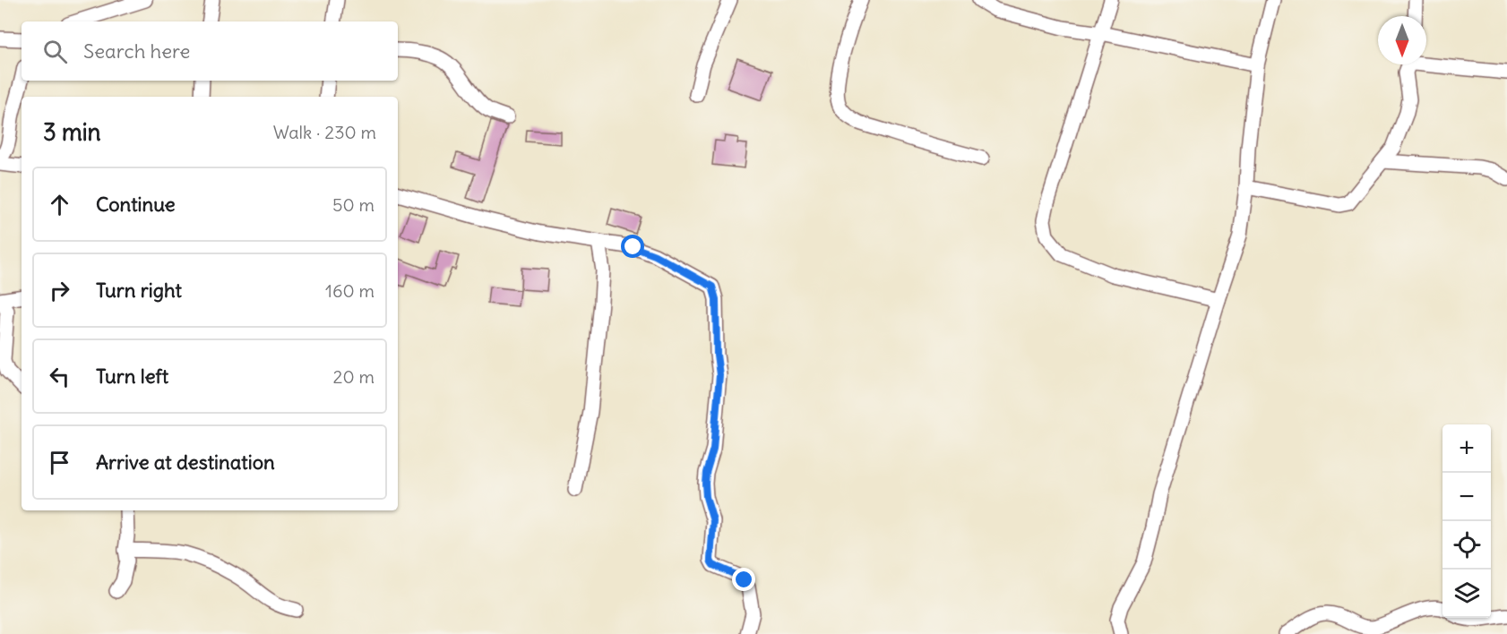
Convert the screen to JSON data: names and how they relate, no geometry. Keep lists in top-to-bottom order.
{
  "north": "bottom",
  "page": {
    "search": "Search here",
    "heading": ["3 min", "Walk · 230 m"],
    "list": [
      ["Continue", "50 m"],
      ["Turn right", "160 m"],
      ["Turn left", "20 m"],
      "Arrive at destination"
    ],
    "map_buttons": ["+", "−"]
  }
}
